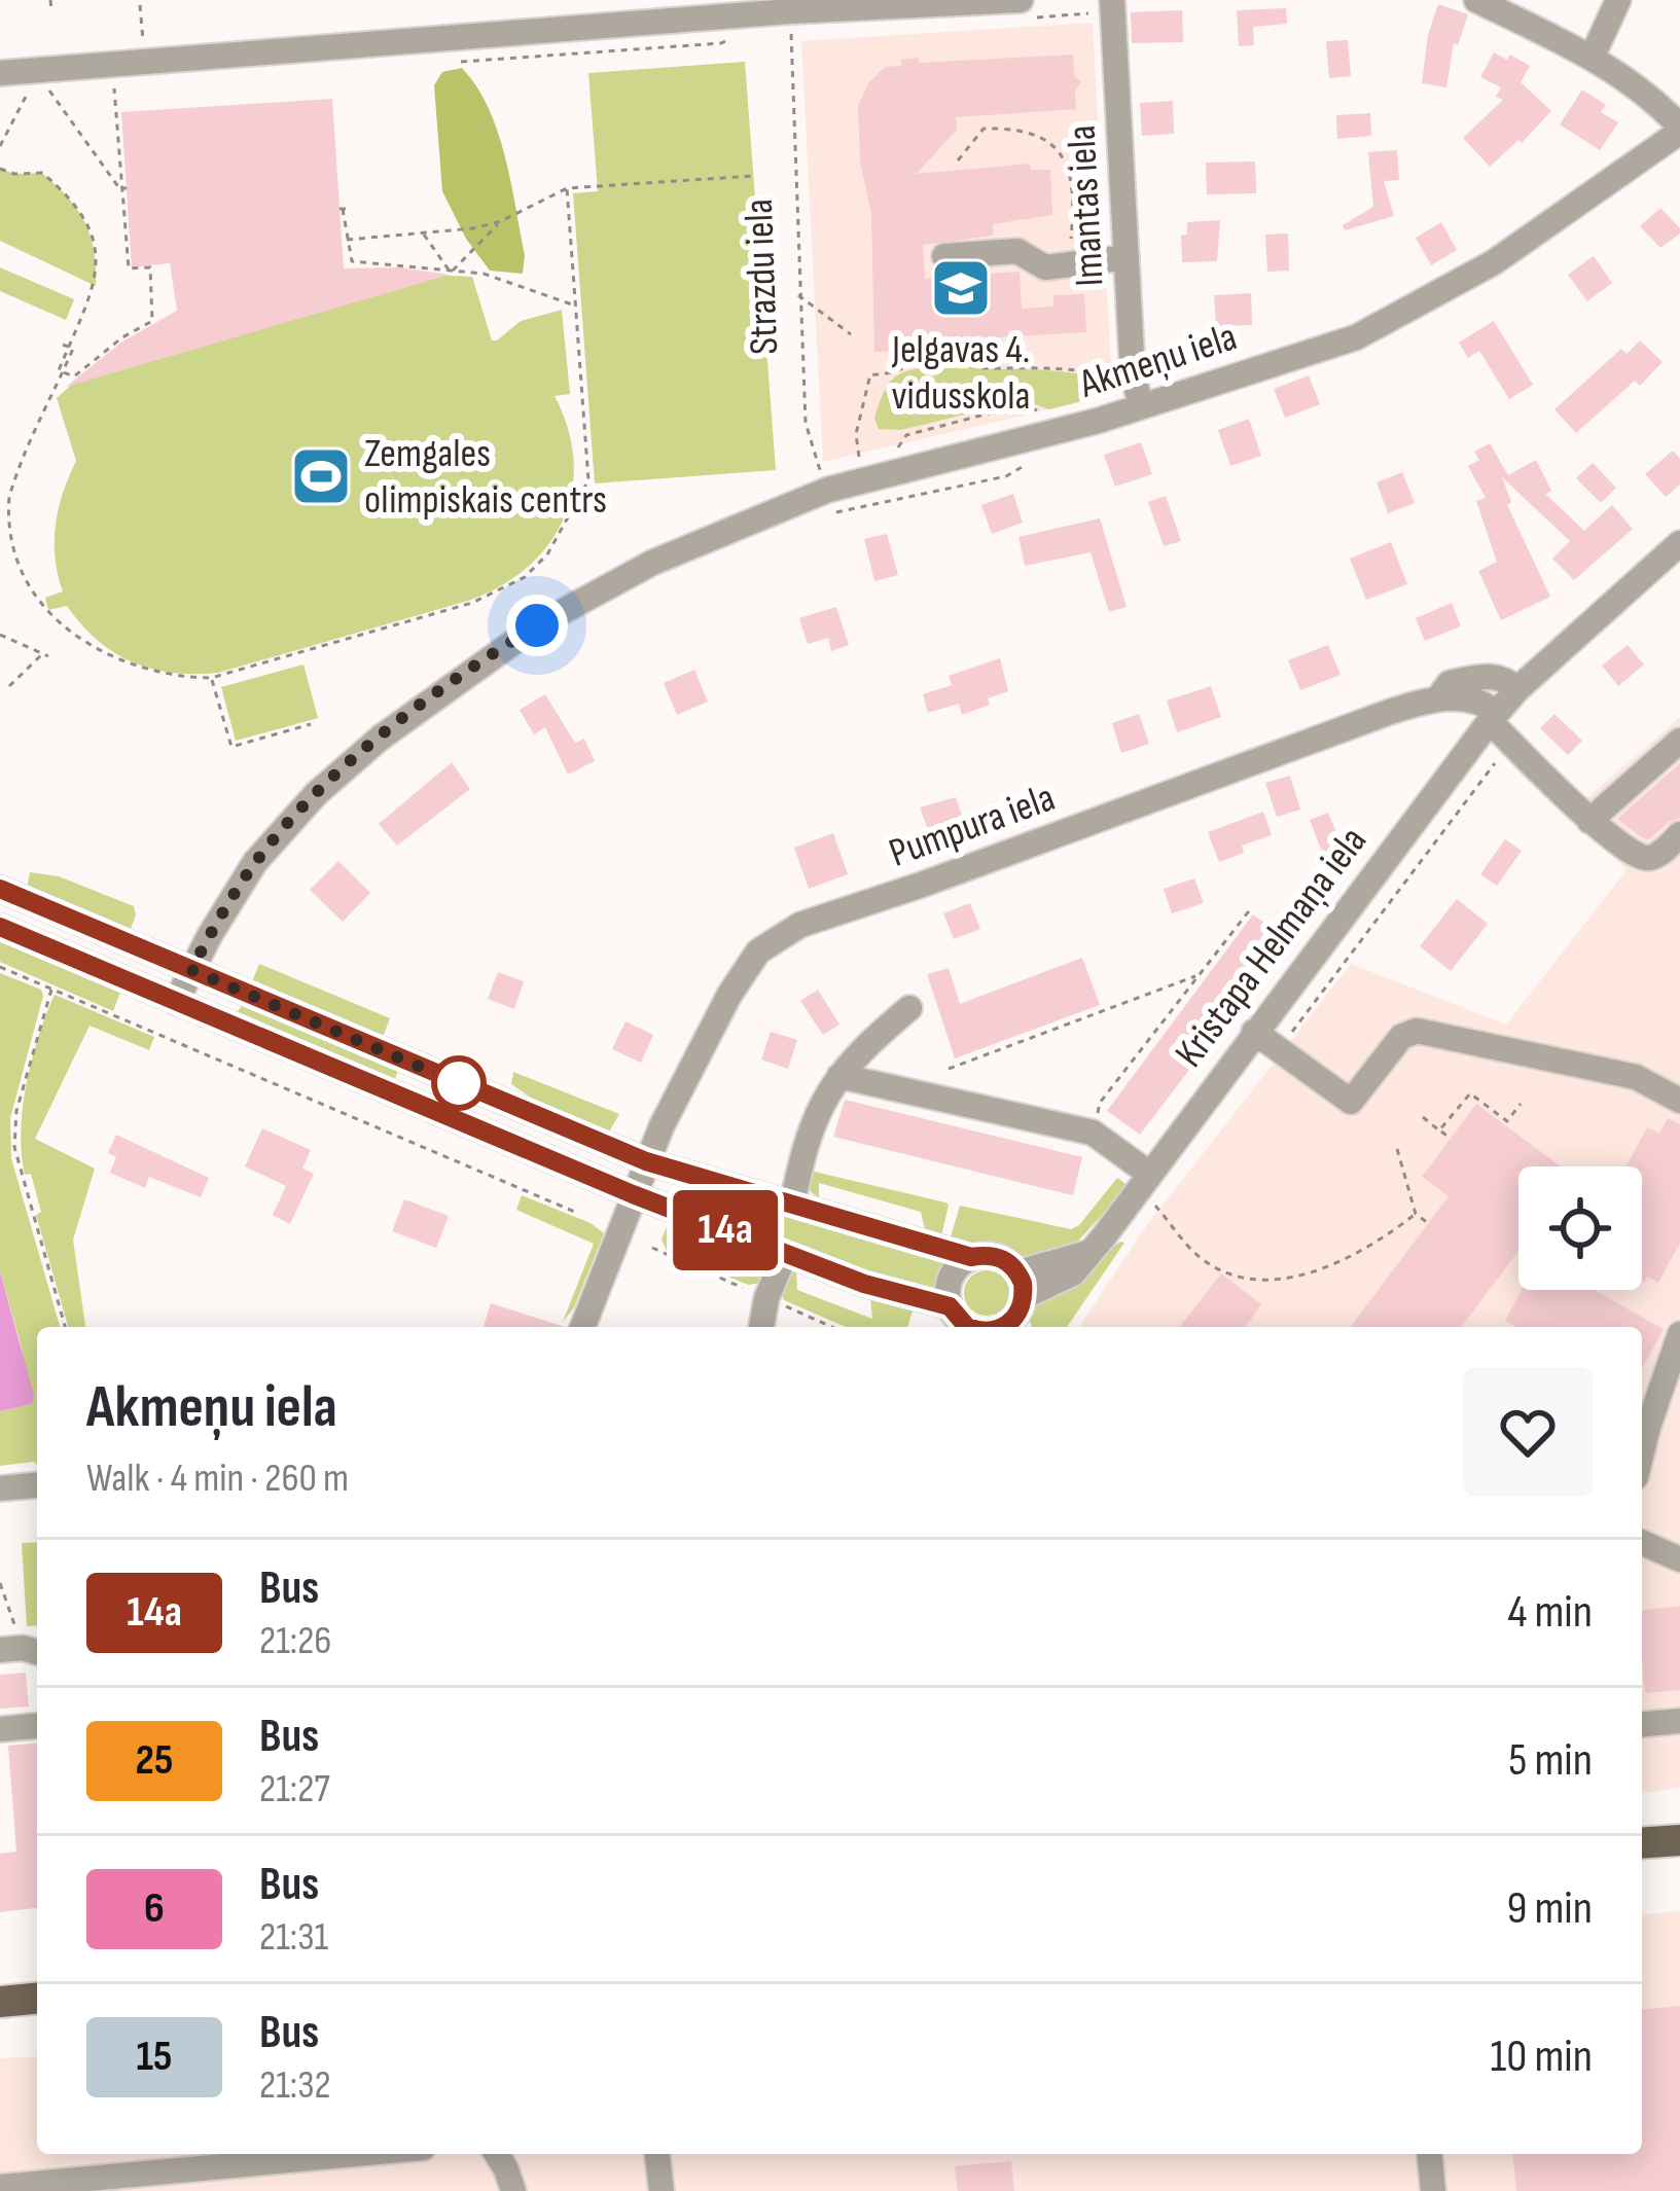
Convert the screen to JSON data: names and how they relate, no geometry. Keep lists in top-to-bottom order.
{
  "streets": {
    "street": [
      "Imantas iela",
      "Akmeņu iela",
      "Pumpura iela",
      "Kristapa Helmaņa iela"
    ],
    "path": ["Strazdu iela"]
  },
  "crossings": [
    ["Imantas iela", "Akmeņu iela"],
    ["Strazdu iela", "Akmeņu iela"],
    ["Pumpura iela", "Kristapa Helmaņa iela"]
  ],
  "places": {
    "school or university": ["Jelgavas 4. vidusskola"],
    "sports": ["Zemgales olimpiskais centrs"]
  },
  "lines": ["bus line 14a"],
  "page": {
    "on_map": "14a",
    "heading": ["Akmeņu iela", "Walk · 4 min · 260 m"],
    "list": [
      {
        "mark": "14a",
        "name": "Bus",
        "note": "21:26",
        "value": "4 min"
      },
      {
        "mark": "25",
        "name": "Bus",
        "note": "21:27",
        "value": "5 min"
      },
      {
        "mark": "6",
        "name": "Bus",
        "note": "21:31",
        "value": "9 min"
      },
      {
        "mark": "15",
        "name": "Bus",
        "note": "21:32",
        "value": "10 min"
      }
    ]
  }
}
